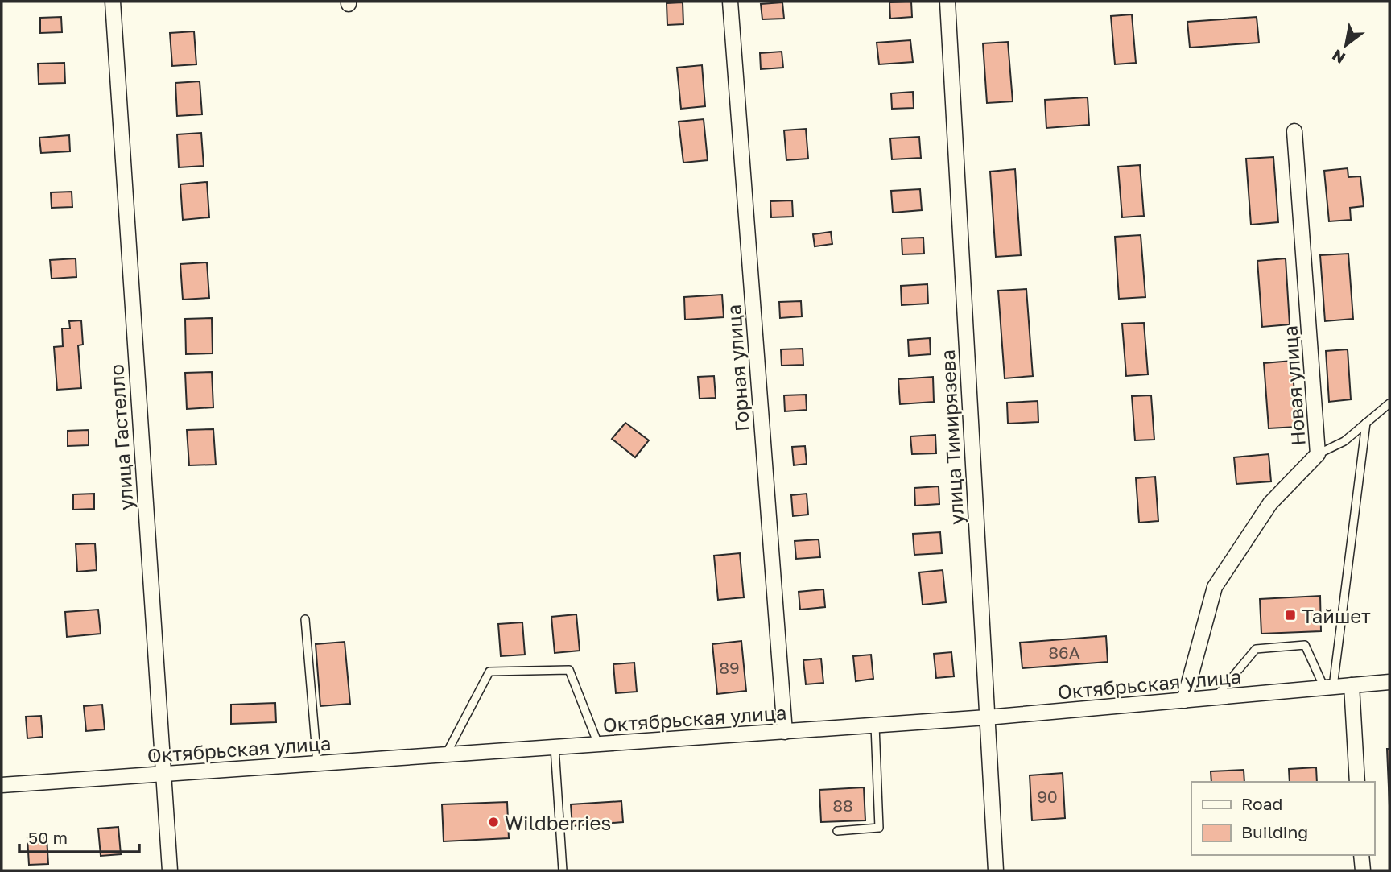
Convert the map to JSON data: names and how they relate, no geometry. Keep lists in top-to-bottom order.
{
  "streets": {
    "street": [
      "Горная улица",
      "Новая улица",
      "улица Гастелло",
      "улица Тимирязева",
      "Октябрьская улица"
    ]
  },
  "crossings": [
    ["Горная улица", "Октябрьская улица"],
    ["Новая улица", "Октябрьская улица"],
    ["улица Гастелло", "Октябрьская улица"],
    ["улица Тимирязева", "Октябрьская улица"]
  ],
  "places": {
    "transit": ["Тайшет"],
    "other": ["Wildberries"]
  },
  "house_numbers": [
    "86А",
    "89",
    "90",
    "88"
  ],
  "legend": ["Road", "Building"],
  "scale_bar": "50 m",
  "north": "bottom left"
}
